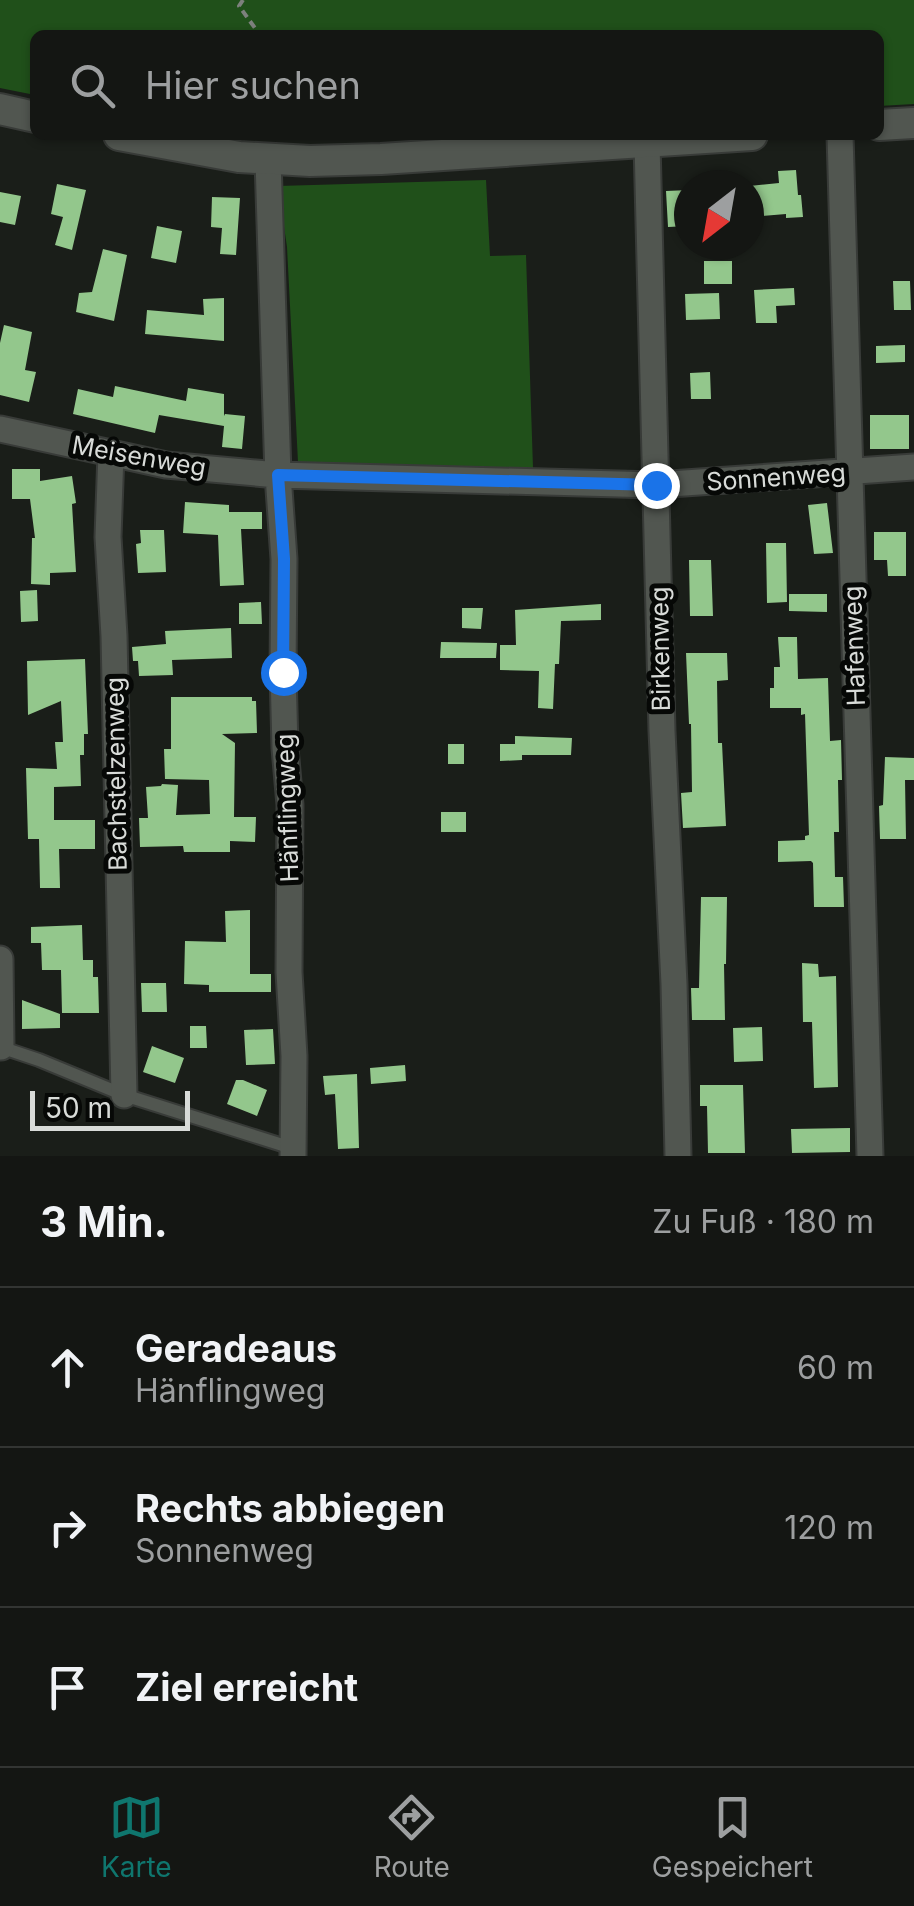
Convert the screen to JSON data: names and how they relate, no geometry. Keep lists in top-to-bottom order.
{
  "streets": {
    "street": [
      "Meisenweg",
      "Sonnenweg",
      "Hafenweg",
      "Birkenweg",
      "Bachstelzenweg",
      "Hänflingweg"
    ]
  },
  "crossings": [
    ["Meisenweg", "Sonnenweg"],
    ["Meisenweg", "Bachstelzenweg"],
    ["Meisenweg", "Hänflingweg"],
    ["Sonnenweg", "Hafenweg"],
    ["Sonnenweg", "Birkenweg"],
    ["Sonnenweg", "Hänflingweg"]
  ],
  "scale_bar": "50 m",
  "north": "bottom left",
  "page": {
    "search": "Hier suchen",
    "scale": "50 m",
    "heading": ["3 Min.", "Zu Fuß · 180 m"],
    "list": [
      ["Geradeaus", "Hänflingweg", "60 m"],
      ["Rechts abbiegen", "Sonnenweg", "120 m"],
      "Ziel erreicht"
    ],
    "nav": ["Karte", "Route", "Gespeichert"]
  }
}
